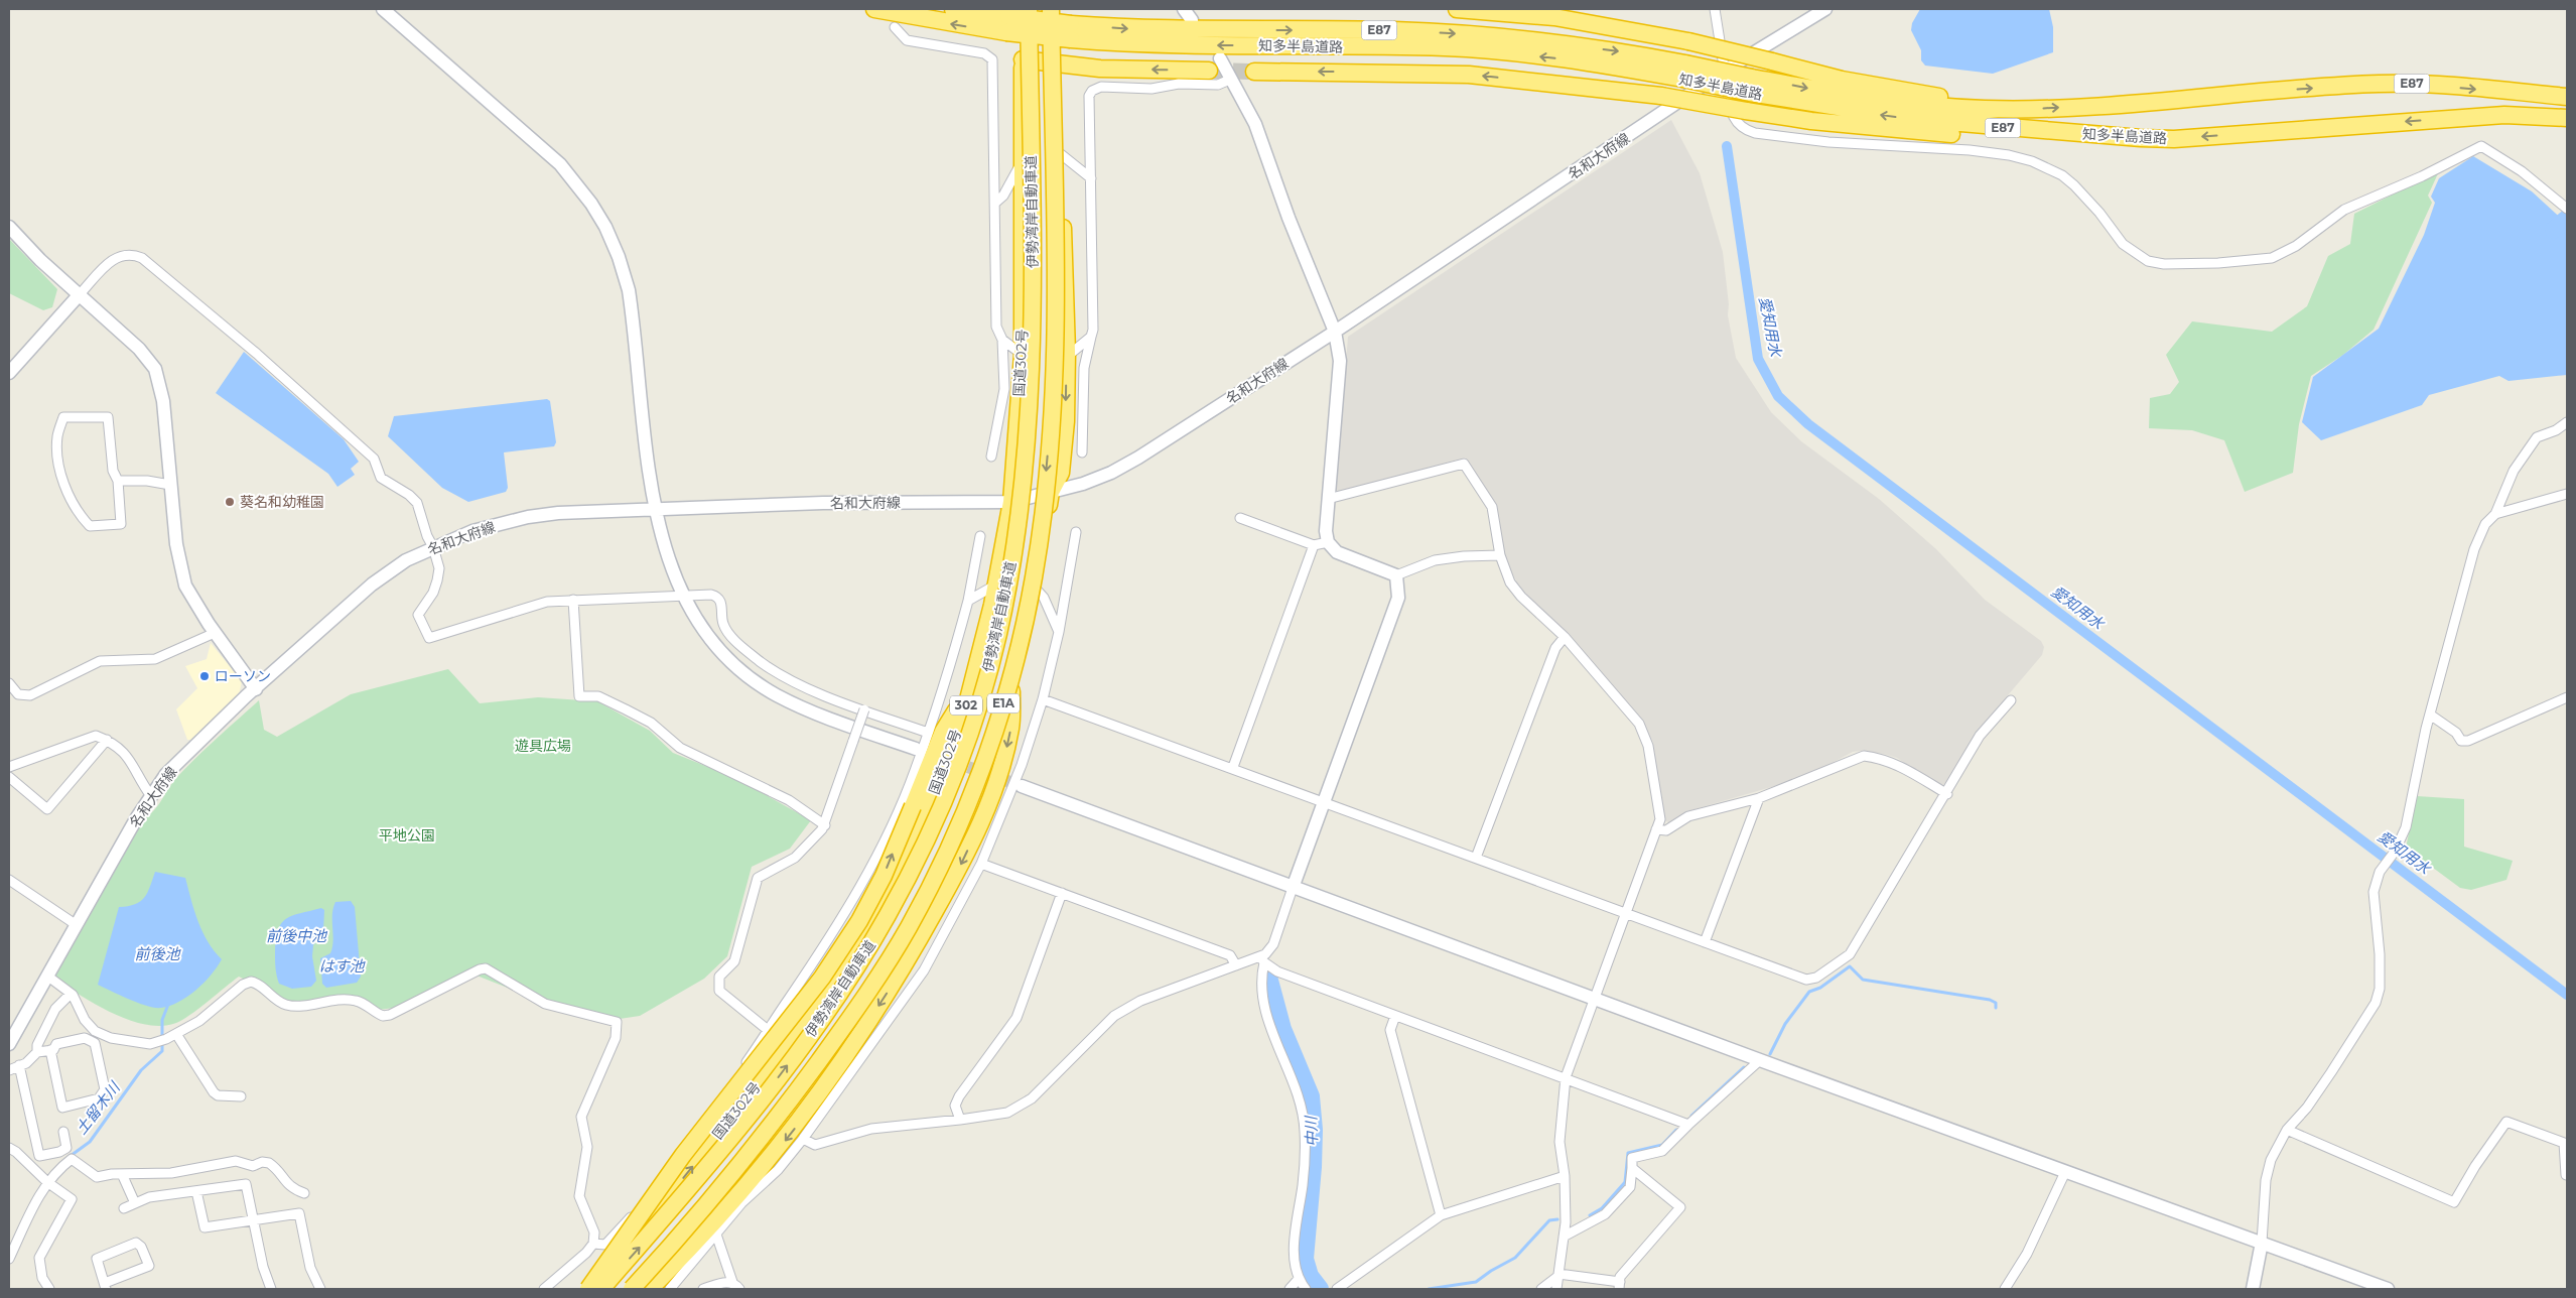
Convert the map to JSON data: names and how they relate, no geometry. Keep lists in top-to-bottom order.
{
  "streets": {
    "highway": [
      "E87",
      "知多半島道路",
      "伊勢湾岸自動車道",
      "国道302号",
      "E1A",
      "302"
    ],
    "street": ["名和大府線"]
  },
  "crossings": [
    ["知多半島道路", "国道302号"],
    ["名和大府線", "国道302号"],
    ["名和大府線", "302"]
  ],
  "water": [
    "愛知用水",
    "前後中池",
    "前後池",
    "はす池",
    "土留木川",
    "中川"
  ],
  "parks": ["遊具広場", "平地公園"],
  "places": ["葵名和幼稚園", "ローソン"]
}
